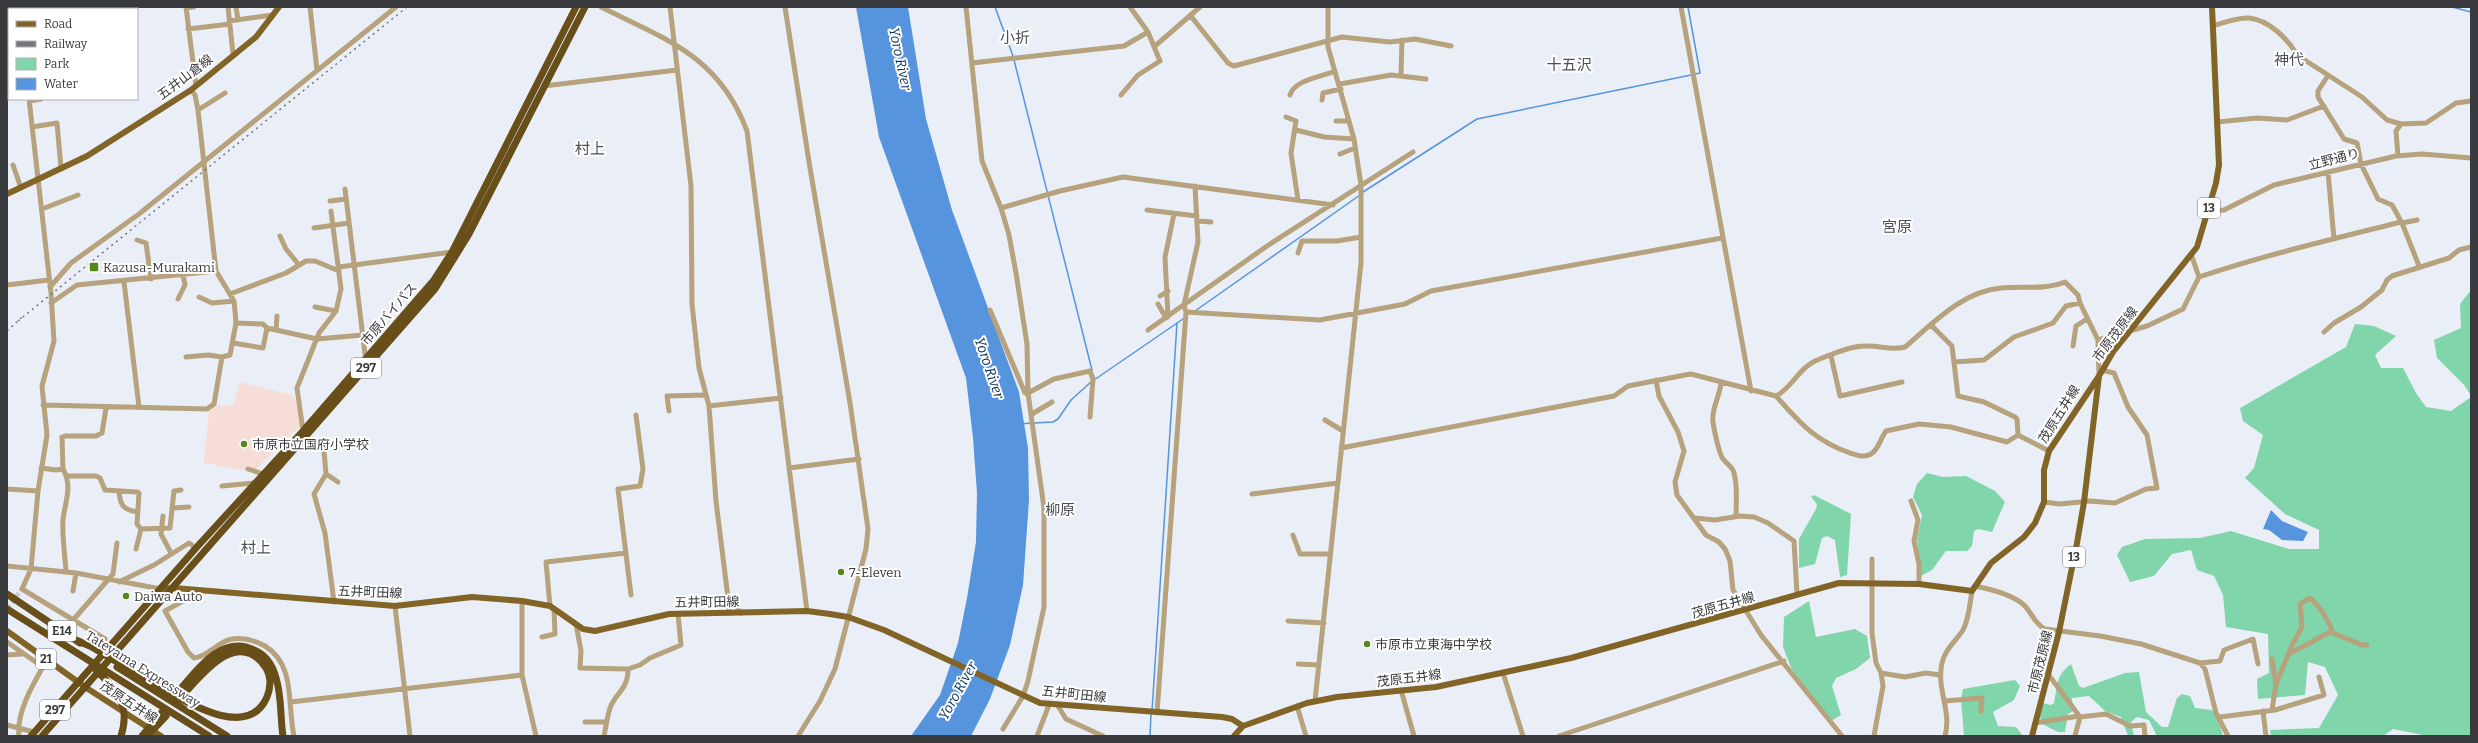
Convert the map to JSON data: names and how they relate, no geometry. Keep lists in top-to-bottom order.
{
  "streets": {
    "highway": [
      "市原バイパス",
      "297",
      "E14",
      "Tateyama Expressway"
    ],
    "main road": [
      "五井山倉線",
      "13",
      "市原茂原線",
      "茂原五井線",
      "五井町田線",
      "21"
    ],
    "street": ["立野通り"]
  },
  "crossings": [
    ["立野通り", "市原茂原線"],
    ["市原バイパス", "茂原五井線"],
    ["市原バイパス", "五井町田線"],
    ["市原バイパス", "21"],
    ["市原茂原線", "茂原五井線"],
    ["茂原五井線", "五井町田線"],
    ["茂原五井線", "21"]
  ],
  "districts": [
    "小折",
    "神代",
    "十五沢",
    "村上",
    "宮原",
    "柳原",
    "村上"
  ],
  "water": ["Yoro River"],
  "places": {
    "transit": ["Kazusa-Murakami"],
    "other": [
      "市原市立国府小学校",
      "7-Eleven",
      "Daiwa Auto",
      "市原市立東海中学校"
    ]
  },
  "legend": [
    "Road",
    "Railway",
    "Park",
    "Water"
  ]
}
